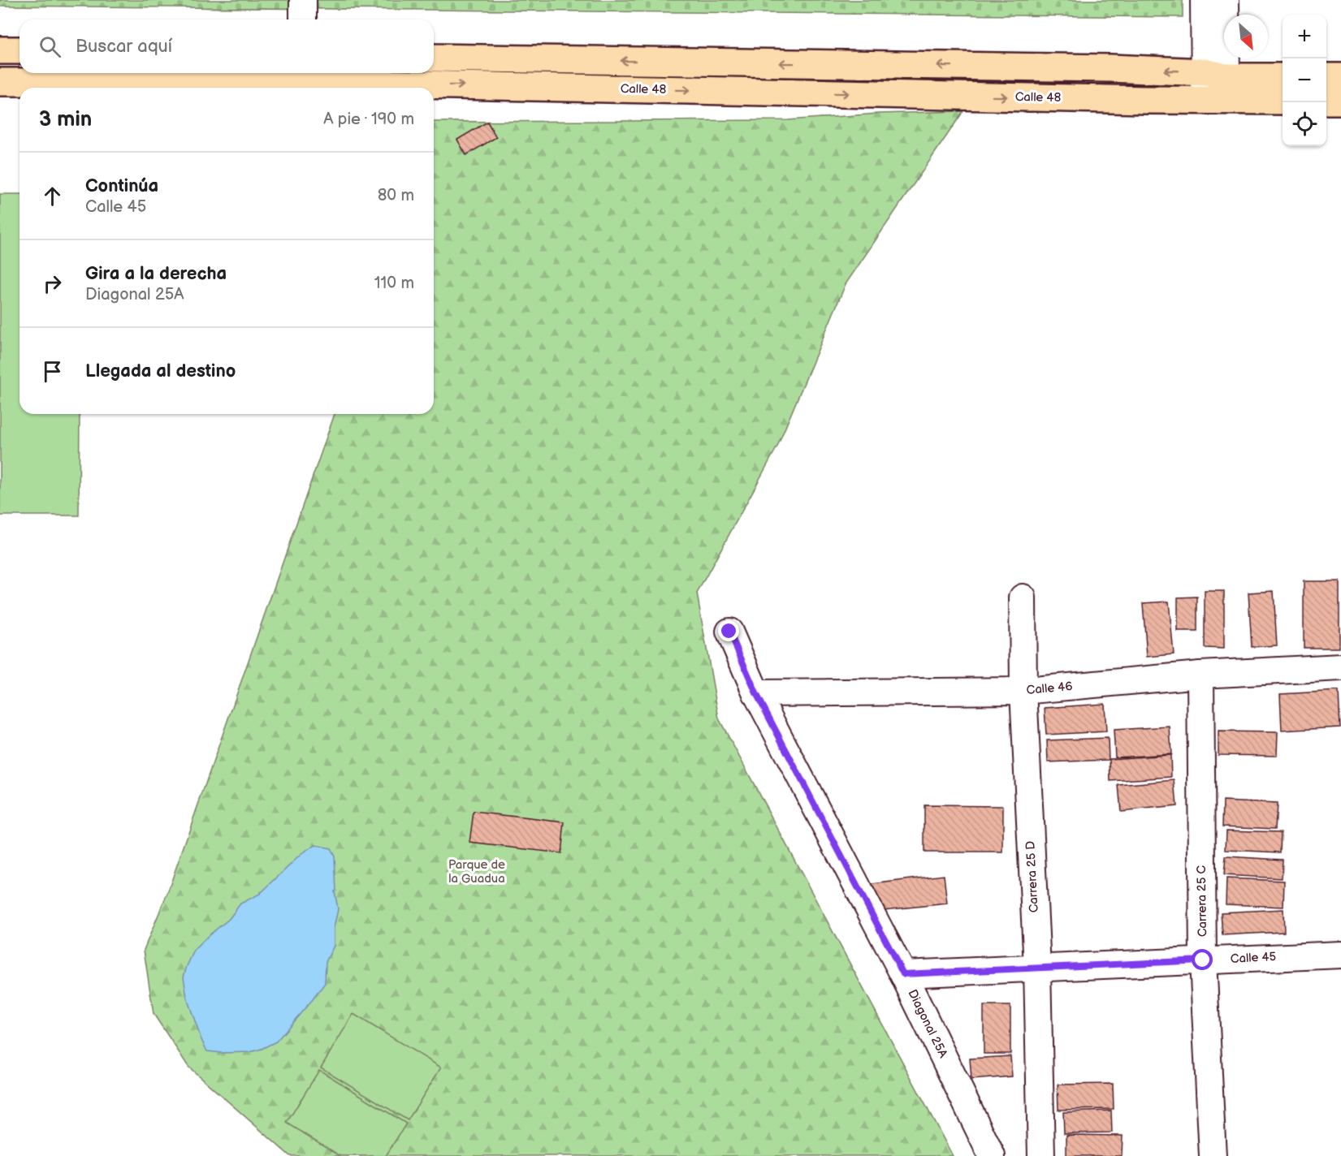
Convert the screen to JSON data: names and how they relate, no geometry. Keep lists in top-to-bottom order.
{
  "streets": {
    "main road": ["Calle 48"],
    "street": [
      "Calle 46",
      "Carrera 25 D",
      "Carrera 25 C",
      "Calle 45",
      "Diagonal 25A"
    ]
  },
  "crossings": [
    ["Calle 46", "Carrera 25 D"],
    ["Calle 46", "Carrera 25 C"],
    ["Calle 46", "Diagonal 25A"],
    ["Carrera 25 D", "Calle 45"],
    ["Carrera 25 C", "Calle 45"],
    ["Calle 45", "Diagonal 25A"]
  ],
  "parks": ["Parque de la Guadua"],
  "north": "bottom right",
  "page": {
    "map_buttons": ["+", "−"],
    "search": "Buscar aquí",
    "heading": ["3 min", "A pie · 190 m"],
    "list": [
      ["Continúa", "Calle 45", "80 m"],
      ["Gira a la derecha", "Diagonal 25A", "110 m"],
      "Llegada al destino"
    ]
  }
}
